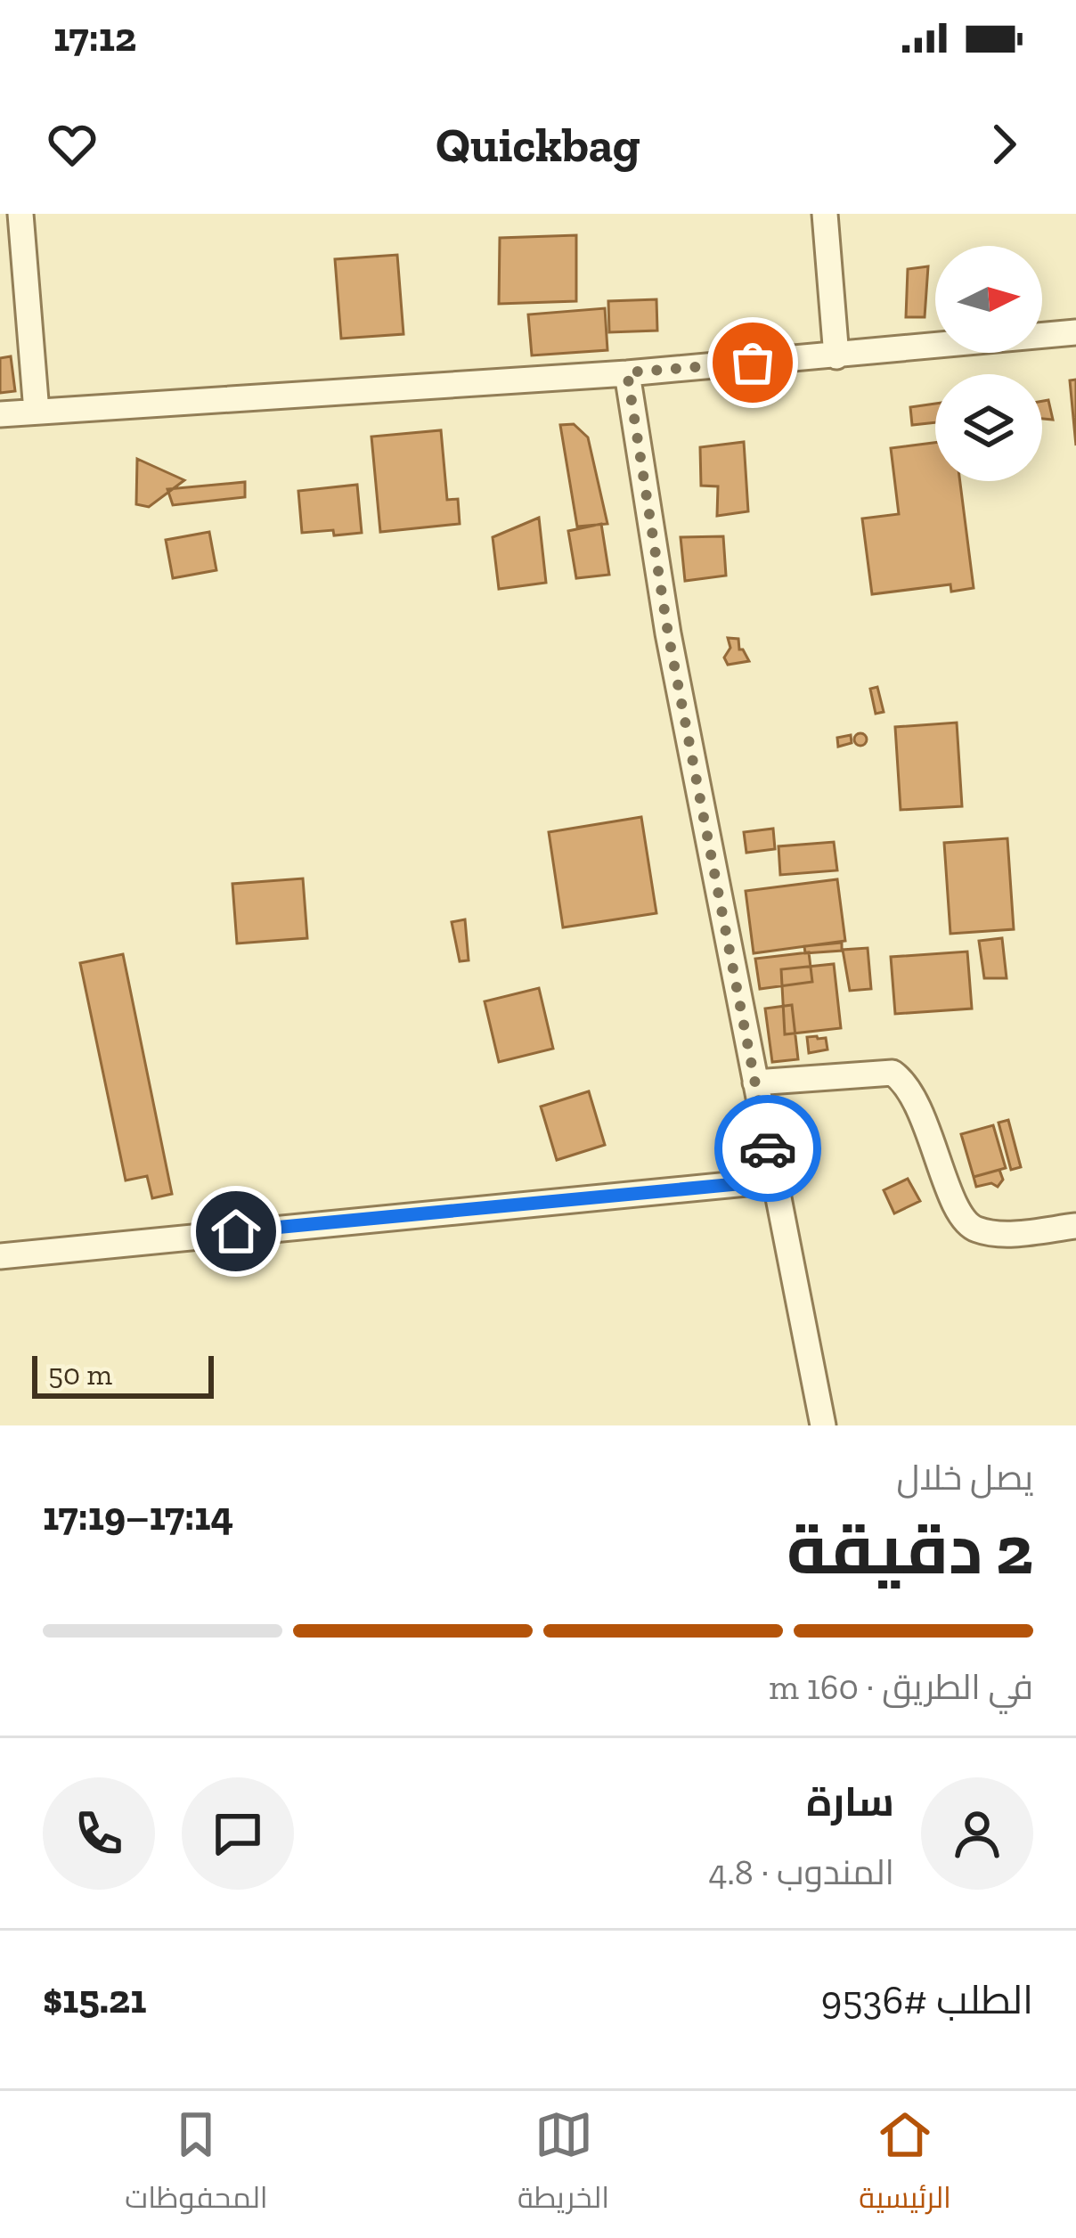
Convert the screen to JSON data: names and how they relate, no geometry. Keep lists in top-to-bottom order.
{
  "scale_bar": "50 m",
  "north": "right",
  "page": {
    "status": "17:12",
    "header": "Quickbag",
    "scale": "50 m",
    "heading": ["2 دقيقة", "يصل خلال", "17:14–17:19"],
    "panel": [
      "سارة",
      "المندوب · 4.8",
      "الطلب #9536",
      "$15.21"
    ],
    "bar": "في الطريق · 160 m",
    "tabs": ["الرئيسية", "الخريطة", "المحفوظات"]
  }
}
